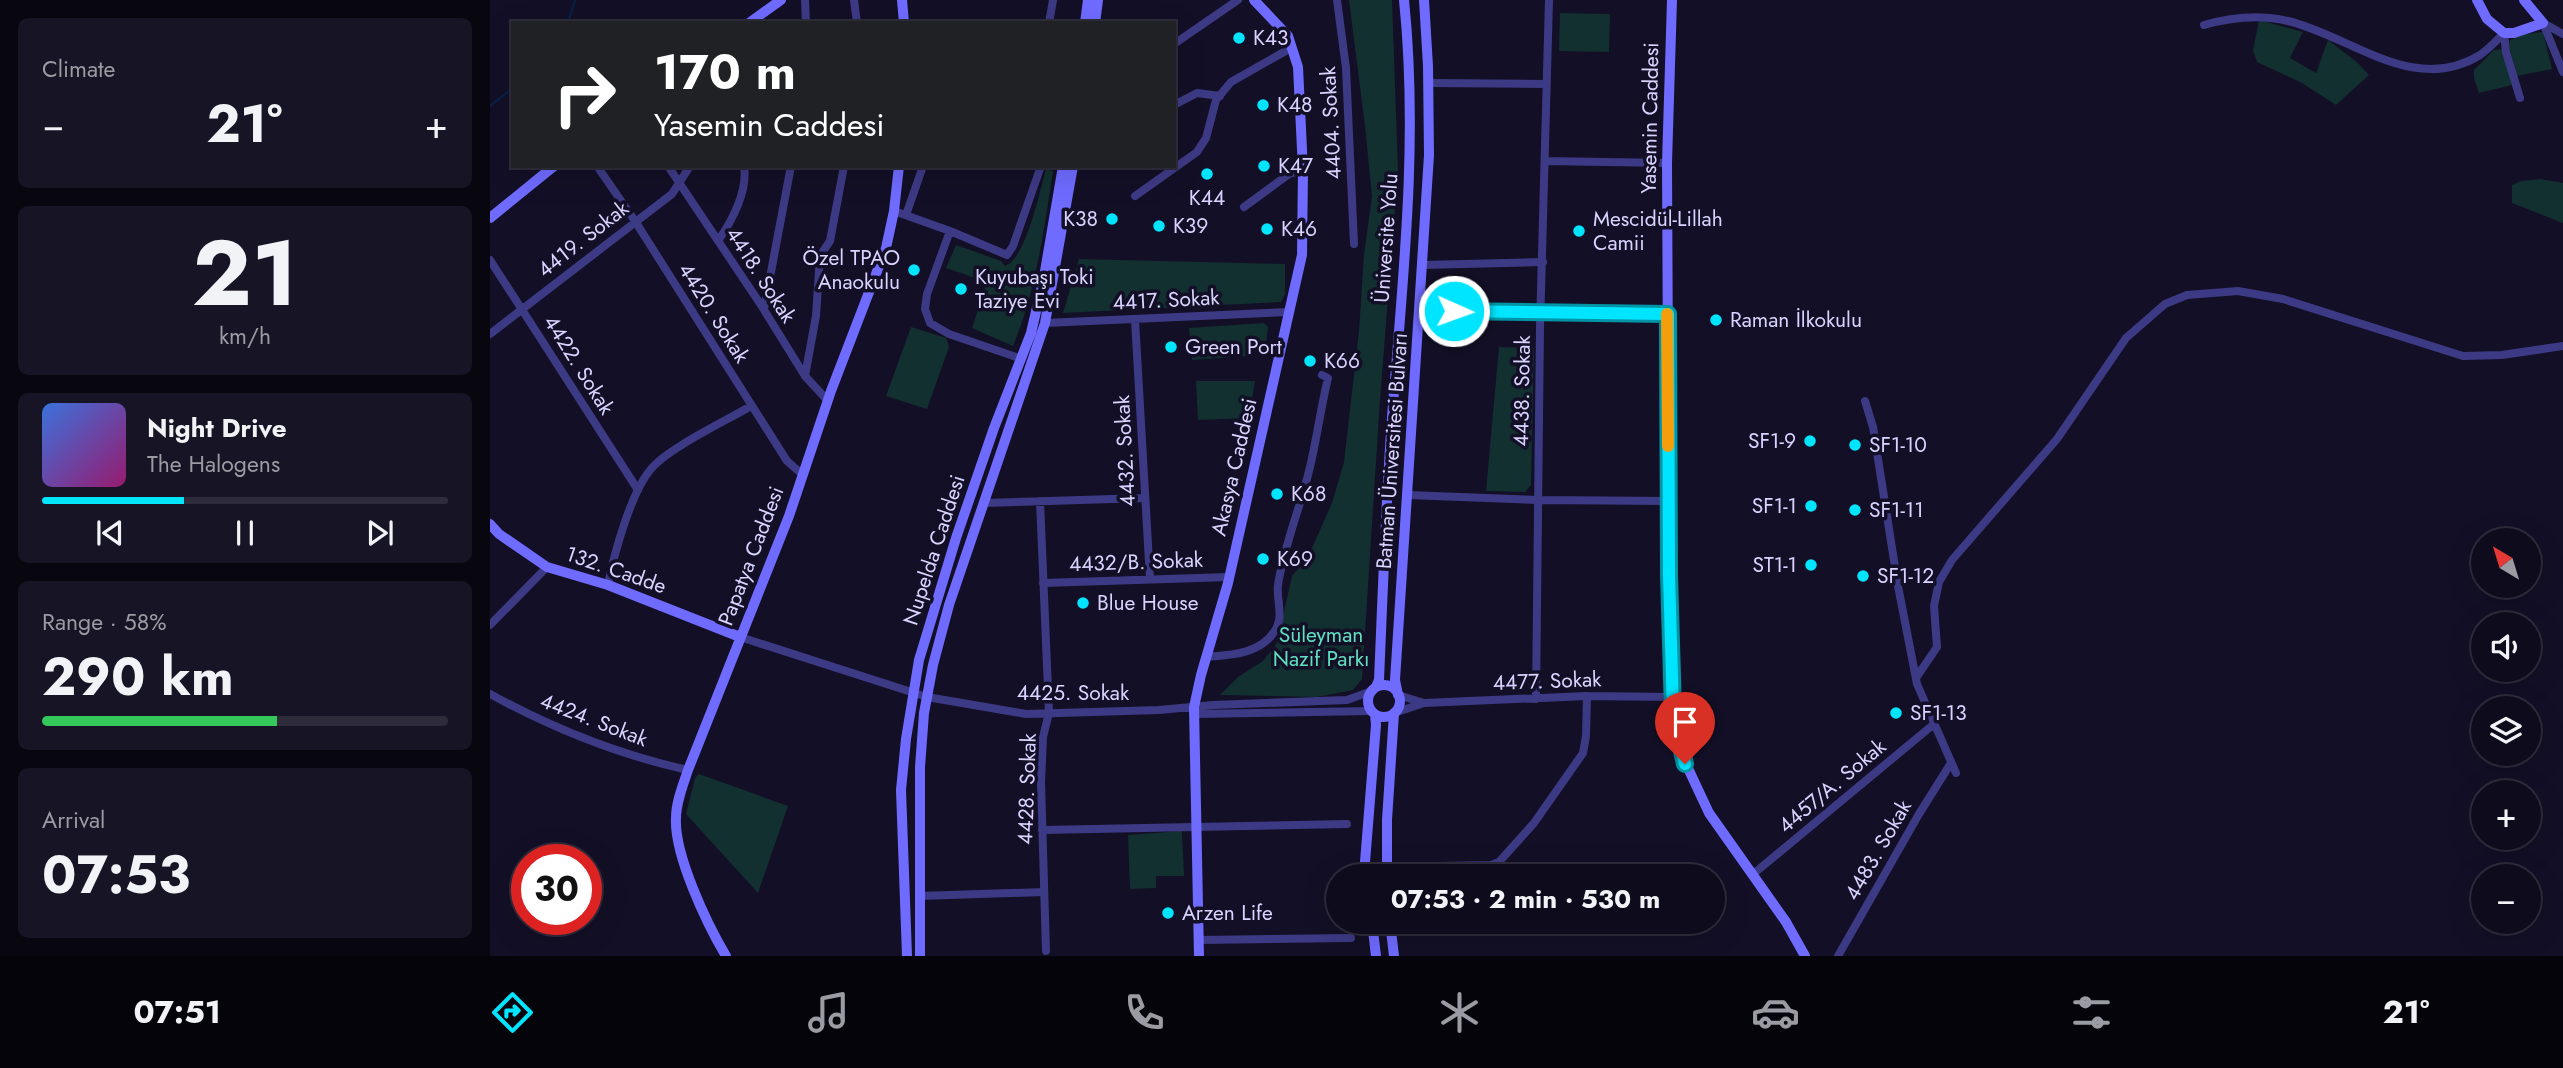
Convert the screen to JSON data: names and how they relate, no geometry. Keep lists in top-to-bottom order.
{
  "streets": {
    "street": [
      "Yasemin Caddesi",
      "4404. Sokak",
      "Üniversite Yolu",
      "4419. Sokak",
      "4418. Sokak",
      "4417. Sokak",
      "4420. Sokak",
      "4422. Sokak",
      "4438. Sokak",
      "4432. Sokak",
      "Batman Üniversitesi Bulvarı",
      "Akasya Caddesi",
      "Nupelda Caddesi",
      "Papatya Caddesi",
      "4432/B. Sokak",
      "132. Cadde",
      "4477. Sokak",
      "4425. Sokak",
      "4424. Sokak",
      "4457/A. Sokak",
      "4428. Sokak",
      "4483. Sokak"
    ]
  },
  "crossings": [
    ["Yasemin Caddesi", "4477. Sokak"],
    ["Yasemin Caddesi", "4457/A. Sokak"],
    ["Üniversite Yolu", "Batman Üniversitesi Bulvarı"],
    ["Üniversite Yolu", "4425. Sokak"],
    ["4419. Sokak", "4418. Sokak"],
    ["4419. Sokak", "4420. Sokak"],
    ["4419. Sokak", "4422. Sokak"],
    ["4418. Sokak", "Papatya Caddesi"],
    ["4417. Sokak", "4432. Sokak"],
    ["4417. Sokak", "Akasya Caddesi"],
    ["4417. Sokak", "Nupelda Caddesi"],
    ["4420. Sokak", "Papatya Caddesi"],
    ["4438. Sokak", "4477. Sokak"],
    ["4432. Sokak", "4432/B. Sokak"],
    ["Batman Üniversitesi Bulvarı", "4425. Sokak"],
    ["Akasya Caddesi", "4432/B. Sokak"],
    ["Akasya Caddesi", "4425. Sokak"],
    ["Nupelda Caddesi", "4425. Sokak"],
    ["Papatya Caddesi", "132. Cadde"],
    ["Papatya Caddesi", "4425. Sokak"],
    ["Papatya Caddesi", "4424. Sokak"],
    ["4432/B. Sokak", "4428. Sokak"],
    ["132. Cadde", "4425. Sokak"],
    ["4425. Sokak", "4428. Sokak"]
  ],
  "parks": ["Süleyman Nazif Parkı"],
  "places": [
    "K43",
    "K48",
    "K47",
    "K44",
    "K38",
    "K39",
    "K46",
    "Mescidül-Lillah Camii",
    "Özel TPAO Anaokulu",
    "Kuyubaşı Toki Taziye Evi",
    "Raman İlkokulu",
    "Green Port",
    "K66",
    "SF1-9",
    "SF1-10",
    "K68",
    "SF1-1",
    "SF1-11",
    "K69",
    "ST1-1",
    "SF1-12",
    "Blue House",
    "SF1-13",
    "Arzen Life"
  ],
  "north": "top left",
  "page": {
    "tile": [
      "Climate",
      ["21", "km/h"],
      ["Range · 58%", "290 km"],
      ["Arrival", "07:53"]
    ],
    "turn": ["170 m", "Yasemin Caddesi"],
    "heat": ["−", "21°", "+"],
    "song": ["Night Drive", "The Halogens"],
    "map_buttons": ["+", "−"],
    "limit": "30",
    "trip": "07:53 · 2 min · 530 m",
    "tabs": ["07:51", "21°"]
  }
}
